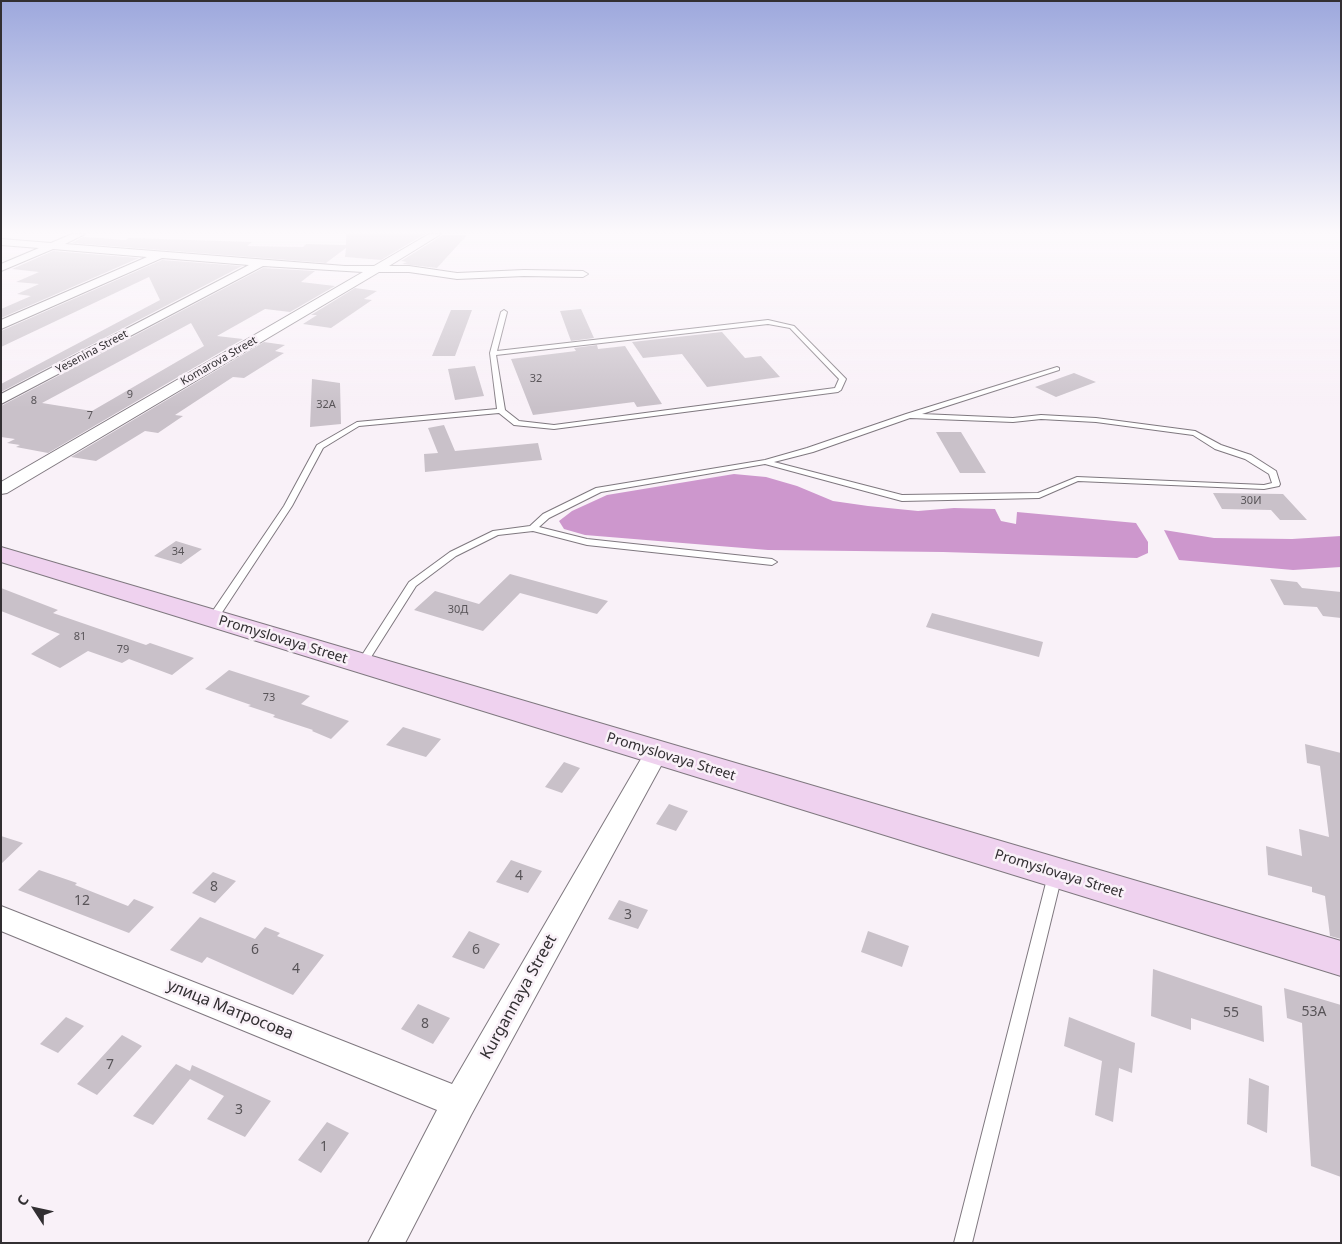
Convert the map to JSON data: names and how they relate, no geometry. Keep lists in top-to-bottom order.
{
  "streets": {
    "main road": ["Promyslovaya Street"],
    "street": [
      "Yesenina Street",
      "Komarova Street",
      "Kurgannaya Street",
      "улица Матросова"
    ]
  },
  "crossings": [
    ["Promyslovaya Street", "Kurgannaya Street"],
    ["Kurgannaya Street", "улица Матросова"]
  ],
  "house_numbers": [
    "32",
    "9",
    "8",
    "32А",
    "7",
    "30И",
    "34",
    "30Д",
    "81",
    "79",
    "73",
    "4",
    "8",
    "12",
    "3",
    "6",
    "6",
    "4",
    "53А",
    "55",
    "8",
    "7",
    "3",
    "1"
  ],
  "north": "top left"
}
